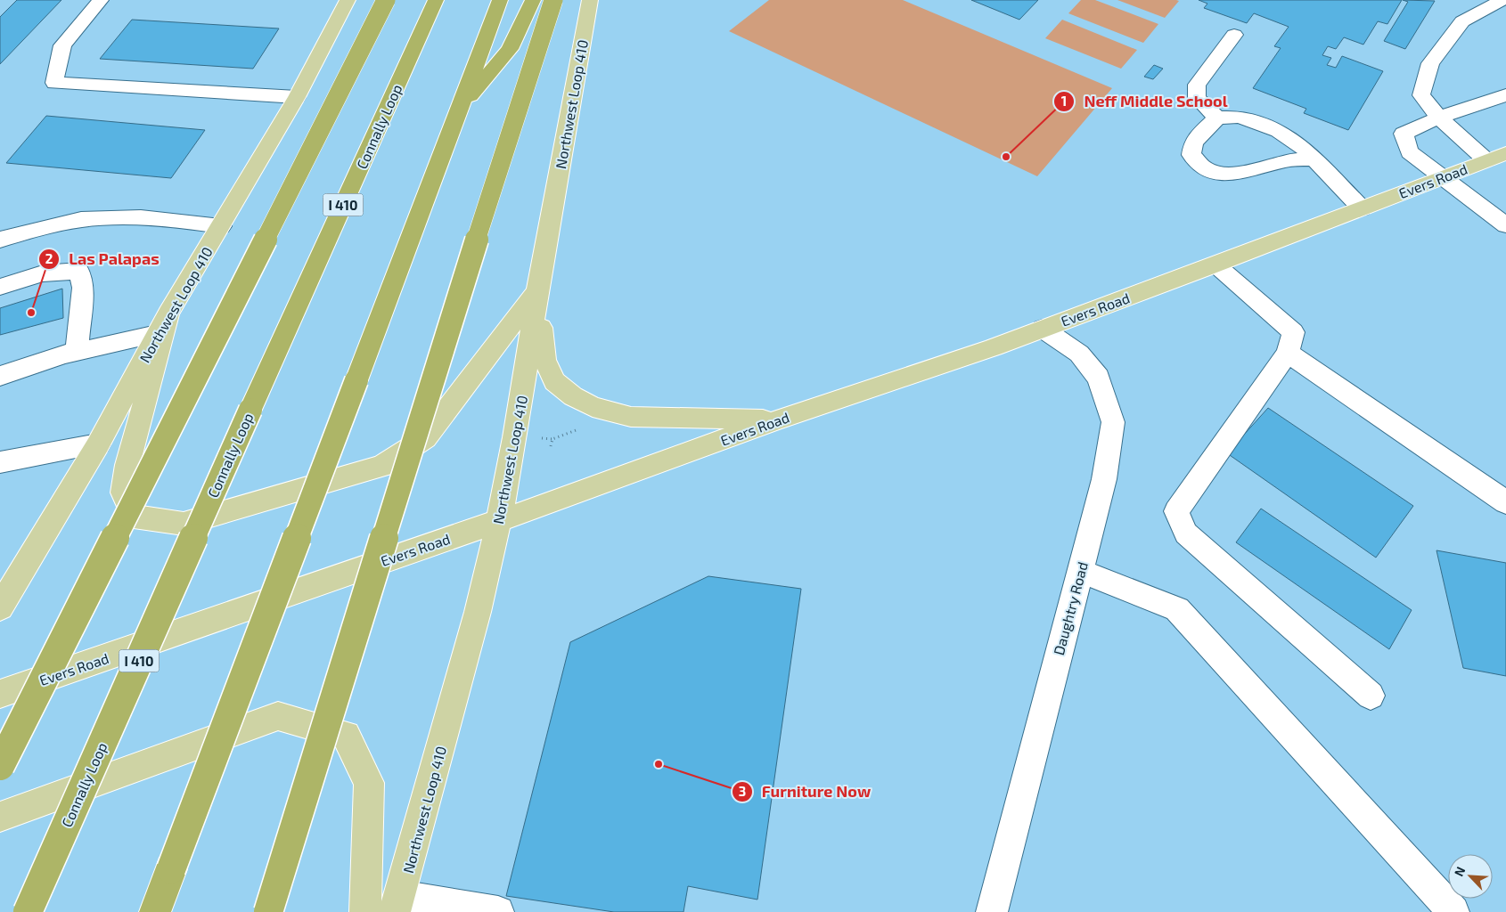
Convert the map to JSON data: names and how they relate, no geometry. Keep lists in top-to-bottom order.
{
  "streets": {
    "highway": ["Connally Loop", "I 410"],
    "main road": ["Northwest Loop 410", "Evers Road"],
    "street": ["Daughtry Road"]
  },
  "crossings": [
    ["Northwest Loop 410", "Evers Road"],
    ["Evers Road", "Daughtry Road"]
  ],
  "places": ["Neff Middle School", "Las Palapas", "Furniture Now"],
  "north": "top left"
}
